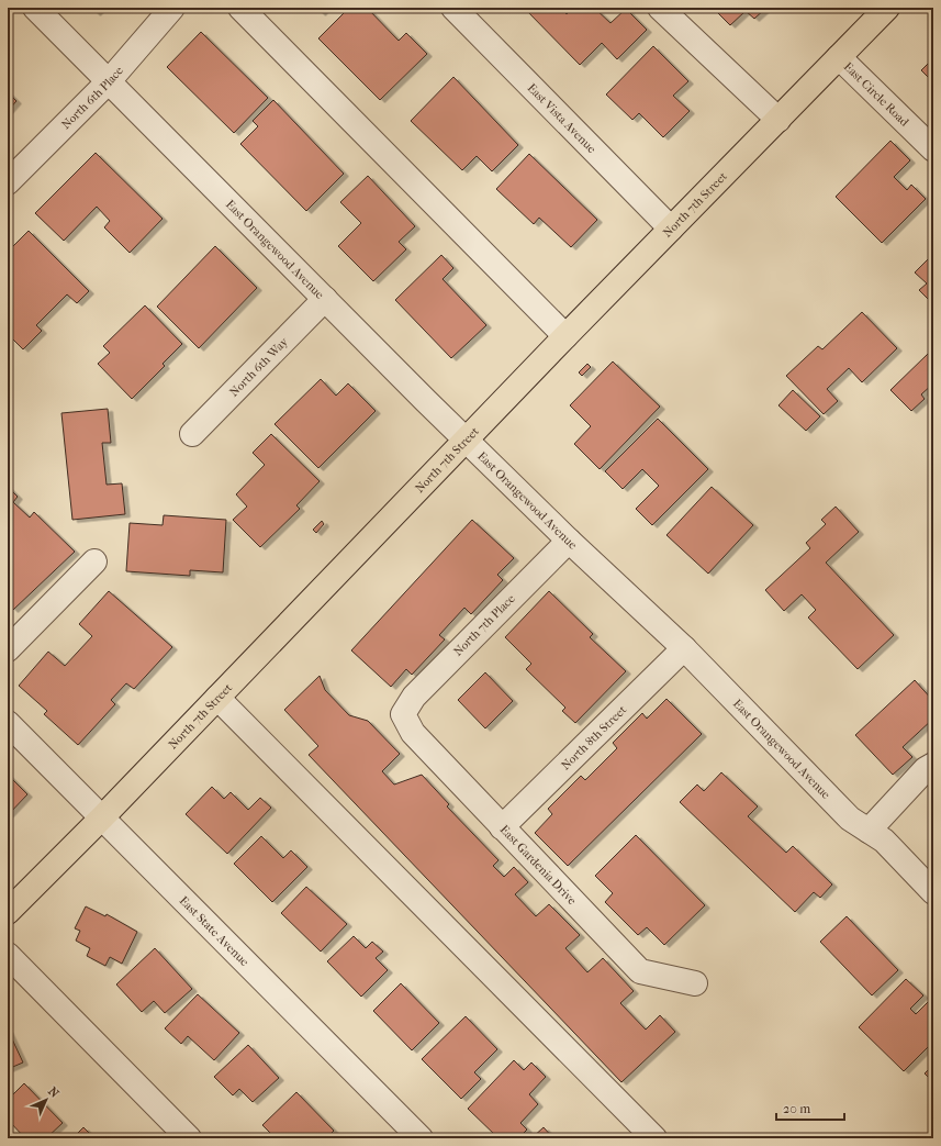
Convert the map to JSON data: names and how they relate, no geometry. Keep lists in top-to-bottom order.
{
  "streets": {
    "main road": ["North 7th Street"],
    "street": [
      "East Circle Road",
      "North 6th Place",
      "East Vista Avenue",
      "East Orangewood Avenue",
      "North 6th Way",
      "North 7th Place",
      "North 8th Street",
      "East Gardenia Drive",
      "East State Avenue"
    ]
  },
  "crossings": [
    ["East Circle Road", "North 7th Street"],
    ["North 6th Place", "East Orangewood Avenue"],
    ["East Vista Avenue", "North 7th Street"],
    ["North 7th Street", "East Orangewood Avenue"],
    ["North 7th Street", "East State Avenue"],
    ["East Orangewood Avenue", "North 6th Way"],
    ["East Orangewood Avenue", "North 7th Place"],
    ["East Orangewood Avenue", "North 8th Street"],
    ["North 7th Place", "East Gardenia Drive"],
    ["North 8th Street", "East Gardenia Drive"]
  ],
  "scale_bar": "20 m",
  "north": "top right"
}
